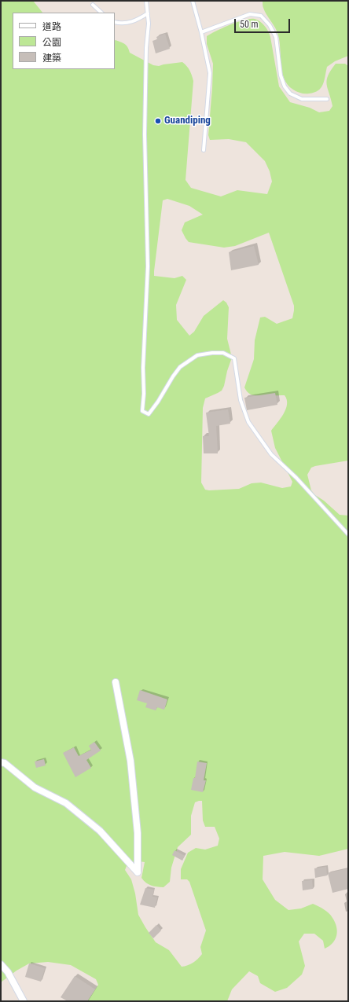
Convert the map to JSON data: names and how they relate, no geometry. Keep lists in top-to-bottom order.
{
  "places": ["Guandiping"],
  "legend": ["道路", "公園", "建築"],
  "scale_bar": "50 m"
}
